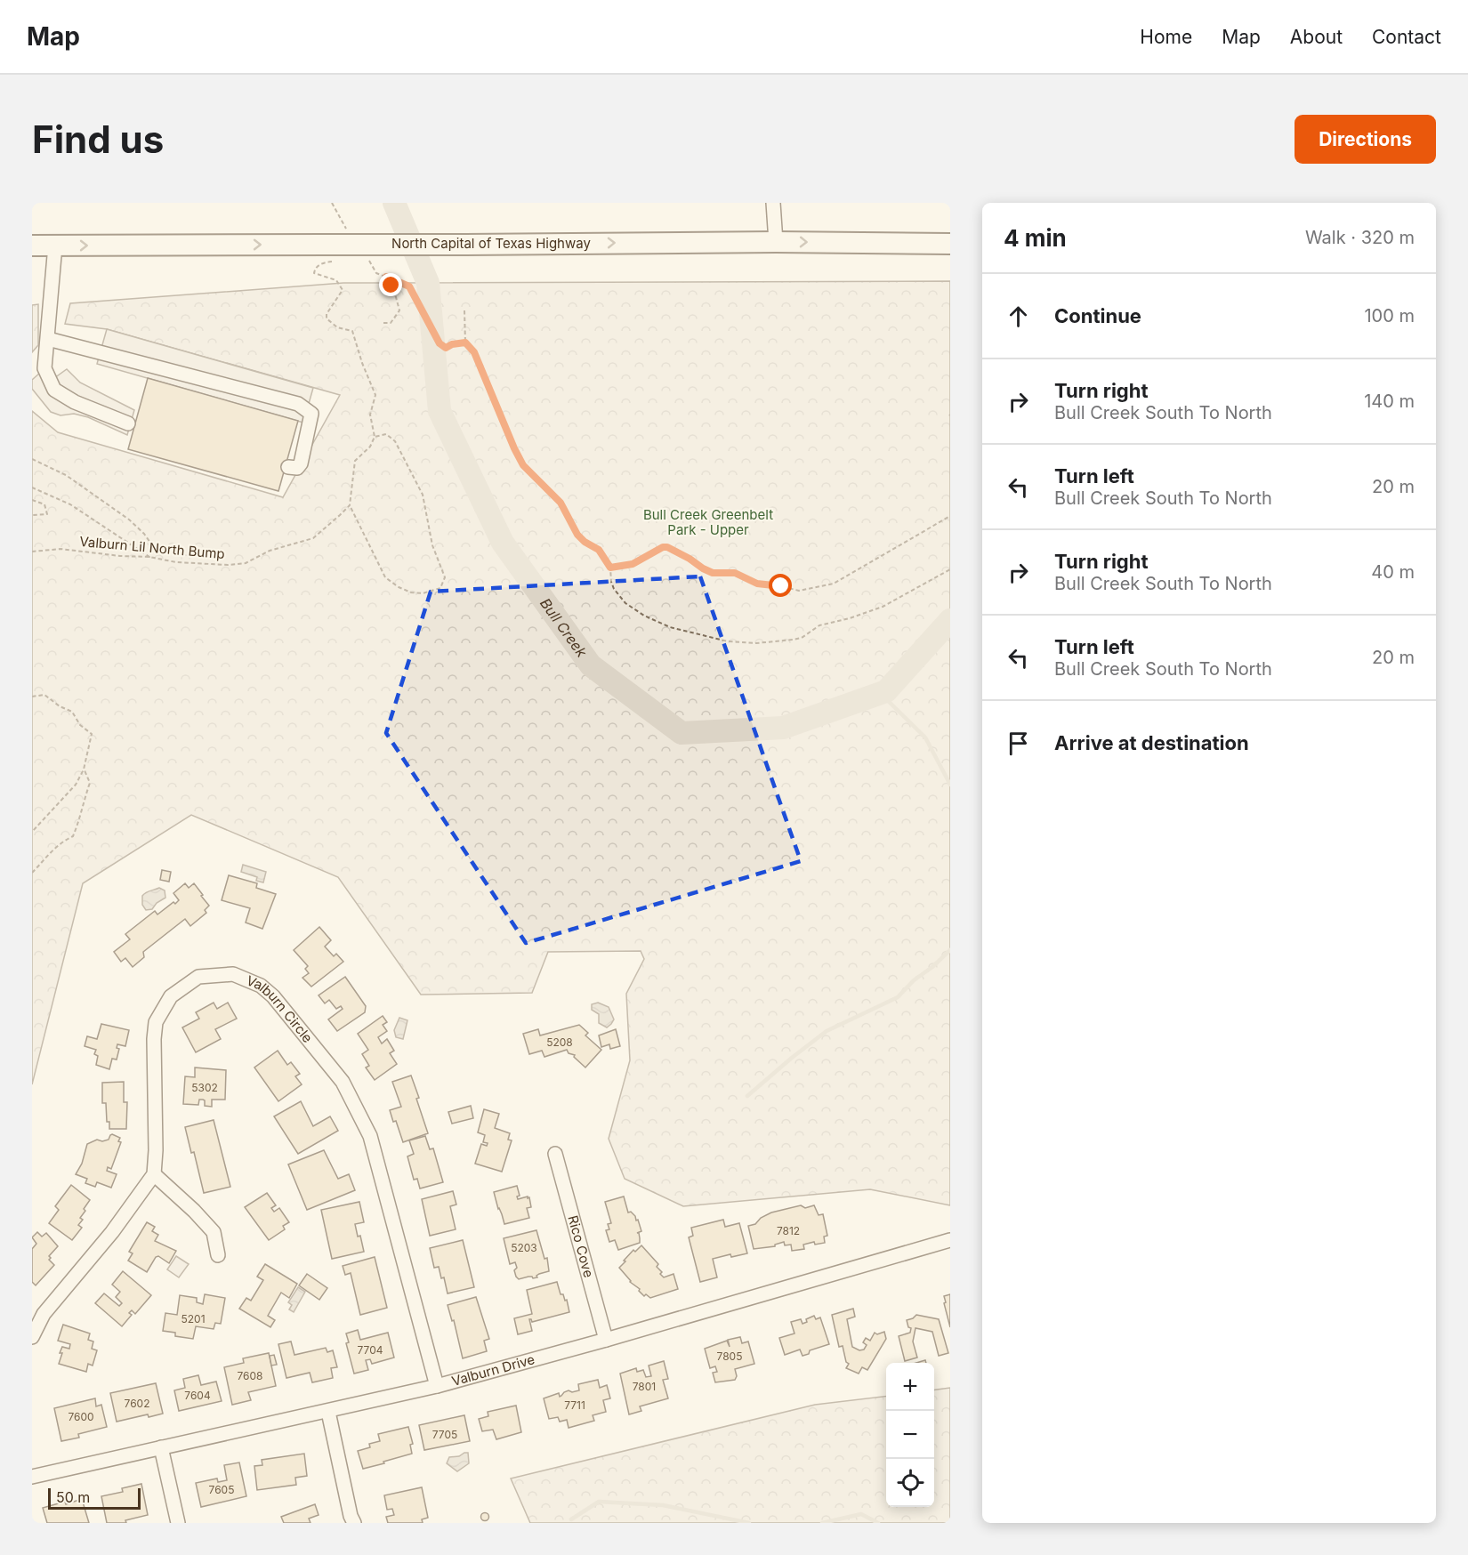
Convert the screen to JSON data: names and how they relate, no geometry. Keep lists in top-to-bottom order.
{
  "streets": {
    "highway": ["North Capital of Texas Highway"],
    "street": ["Valburn Circle", "Rico Cove", "Valburn Drive"],
    "path": ["Valburn Lil North Bump"]
  },
  "crossings": [
    ["Valburn Circle", "Valburn Drive"],
    ["Rico Cove", "Valburn Drive"]
  ],
  "one_way": ["North Capital of Texas Highway"],
  "water": ["Bull Creek"],
  "parks": ["Bull Creek Greenbelt Park - Upper"],
  "house_numbers": [
    "5208",
    "5302",
    "7812",
    "5203",
    "5201",
    "7704",
    "7805",
    "7608",
    "7801",
    "7604",
    "7602",
    "7711",
    "7600",
    "7705",
    "7605"
  ],
  "scale_bar": "50 m",
  "page": {
    "header": "Map",
    "nav": [
      "Home",
      "Map",
      "About",
      "Contact"
    ],
    "buttons": "Directions",
    "title": "Find us",
    "heading": ["4 min", "Walk · 320 m"],
    "list": [
      ["Continue", "100 m"],
      ["Turn right", "Bull Creek South To North", "140 m"],
      ["Turn left", "Bull Creek South To North", "20 m"],
      ["Turn right", "Bull Creek South To North", "40 m"],
      ["Turn left", "Bull Creek South To North", "20 m"],
      "Arrive at destination"
    ],
    "map_buttons": ["+", "−"],
    "scale": "50 m"
  }
}
